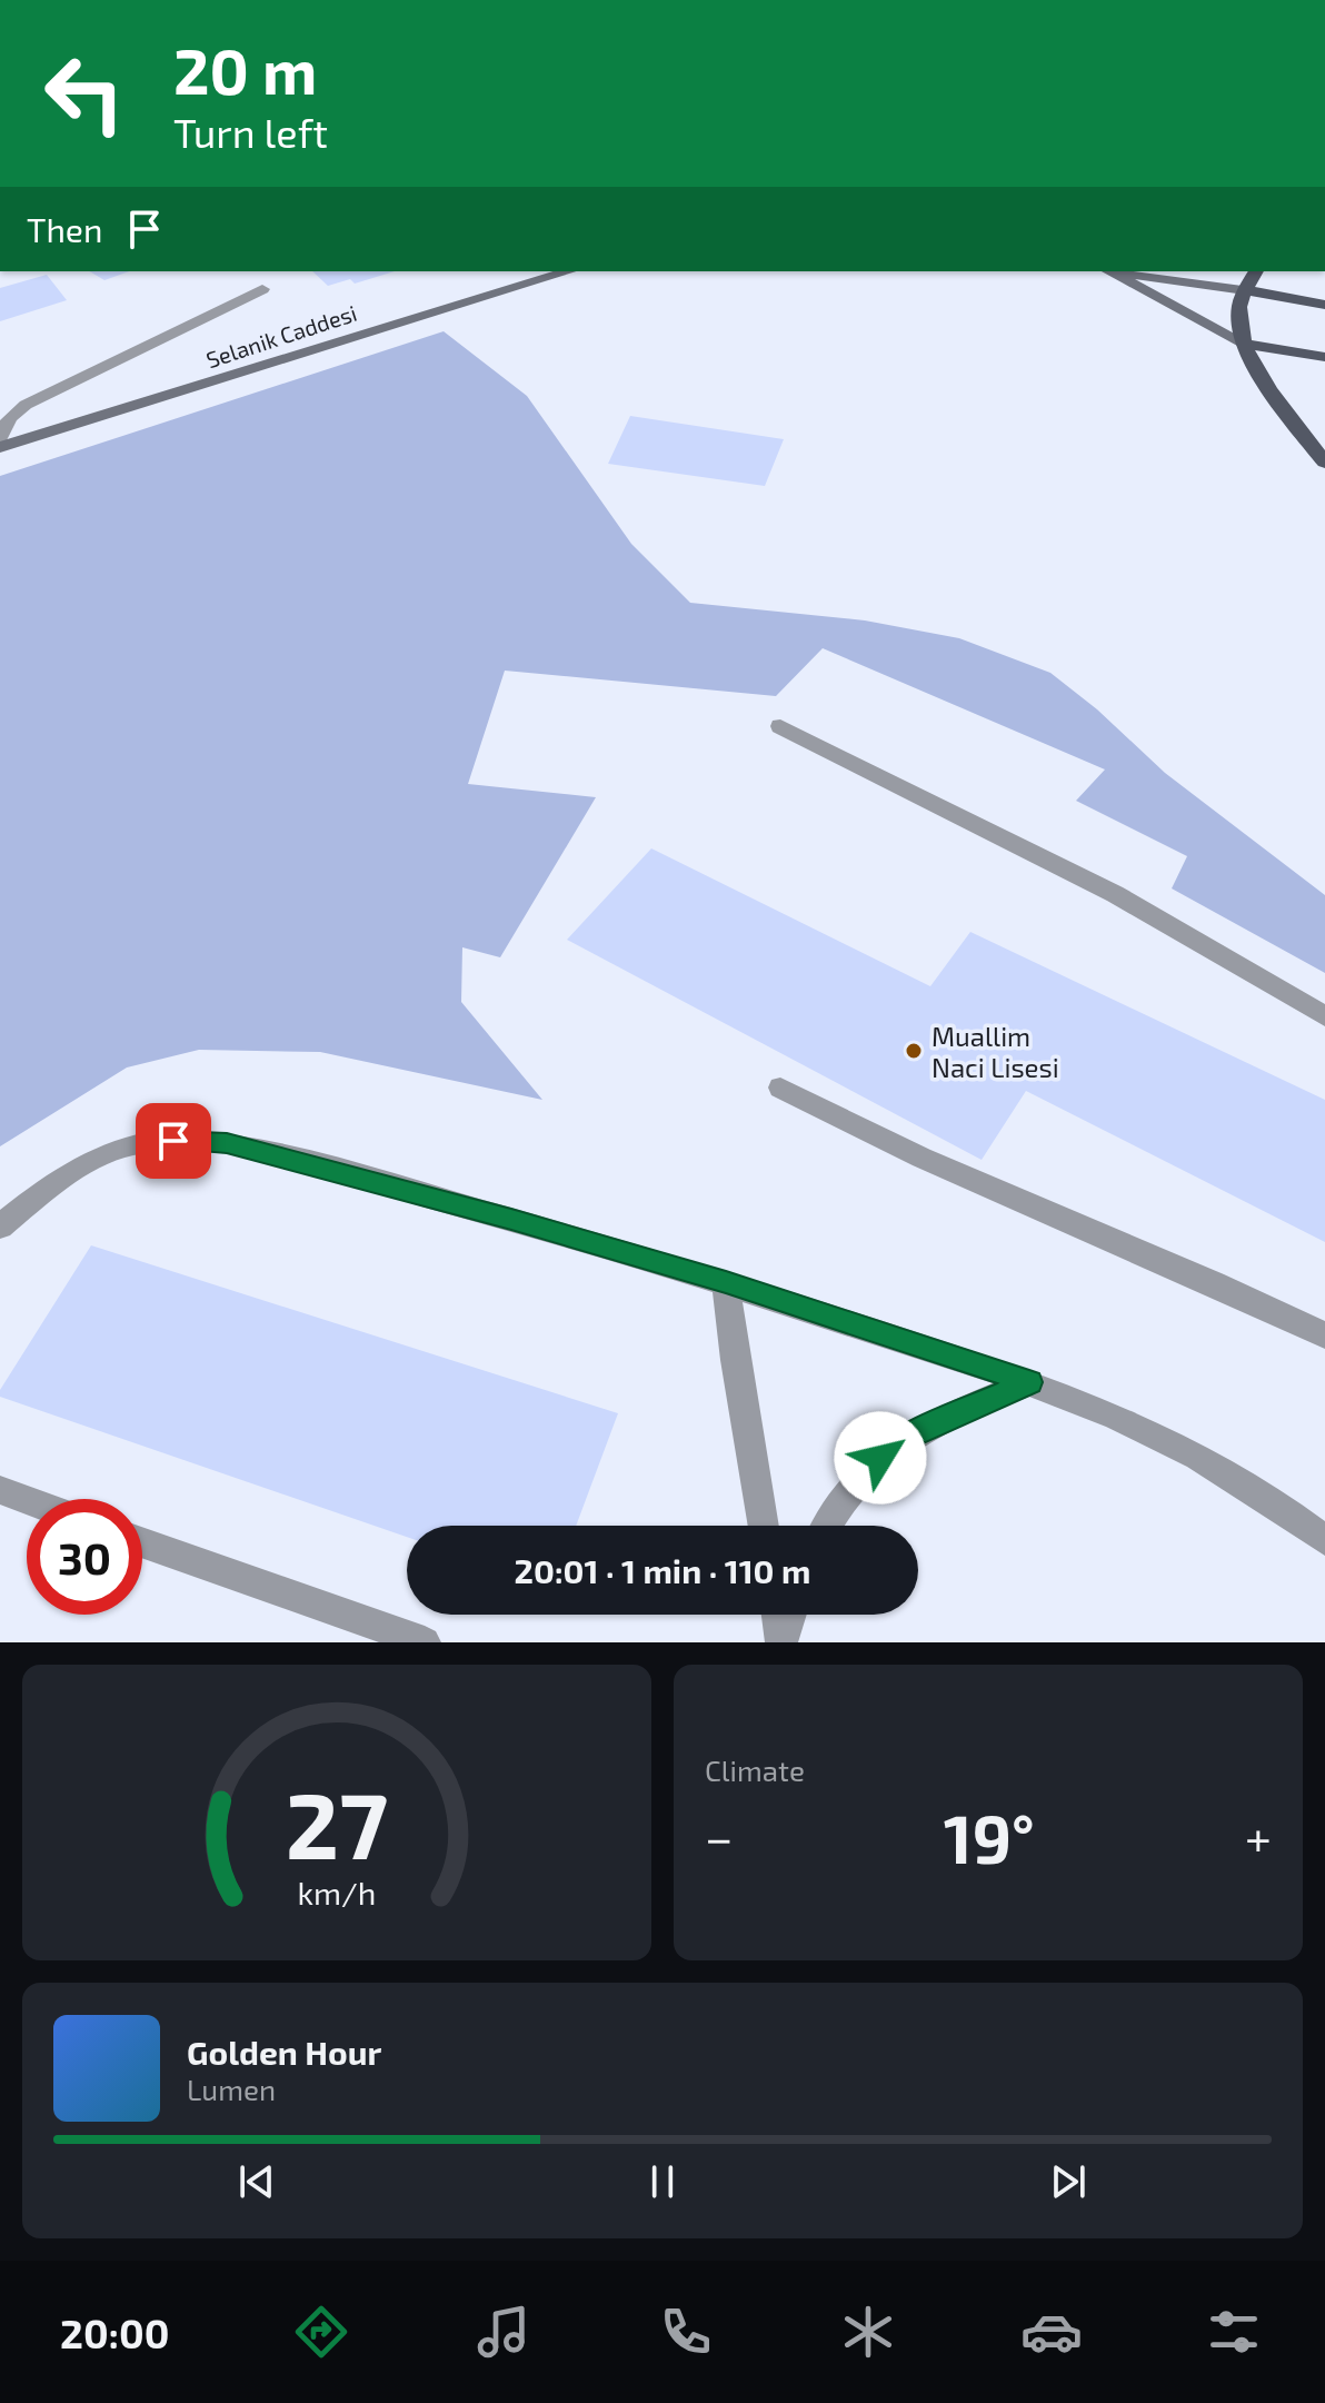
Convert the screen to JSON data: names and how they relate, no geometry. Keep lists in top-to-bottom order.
{
  "streets": {
    "main road": ["Selanik Caddesi"]
  },
  "places": ["Muallim Naci Lisesi"],
  "page": {
    "turn": ["20 m", "Turn left"],
    "then": "Then",
    "limit": "30",
    "trip": "20:01 · 1 min · 110 m",
    "tile": "Climate",
    "heat": ["−", "19°", "+"],
    "song": ["Golden Hour", "Lumen"],
    "tabs": "20:00",
    "gauge": ["27", "km/h"]
  }
}
